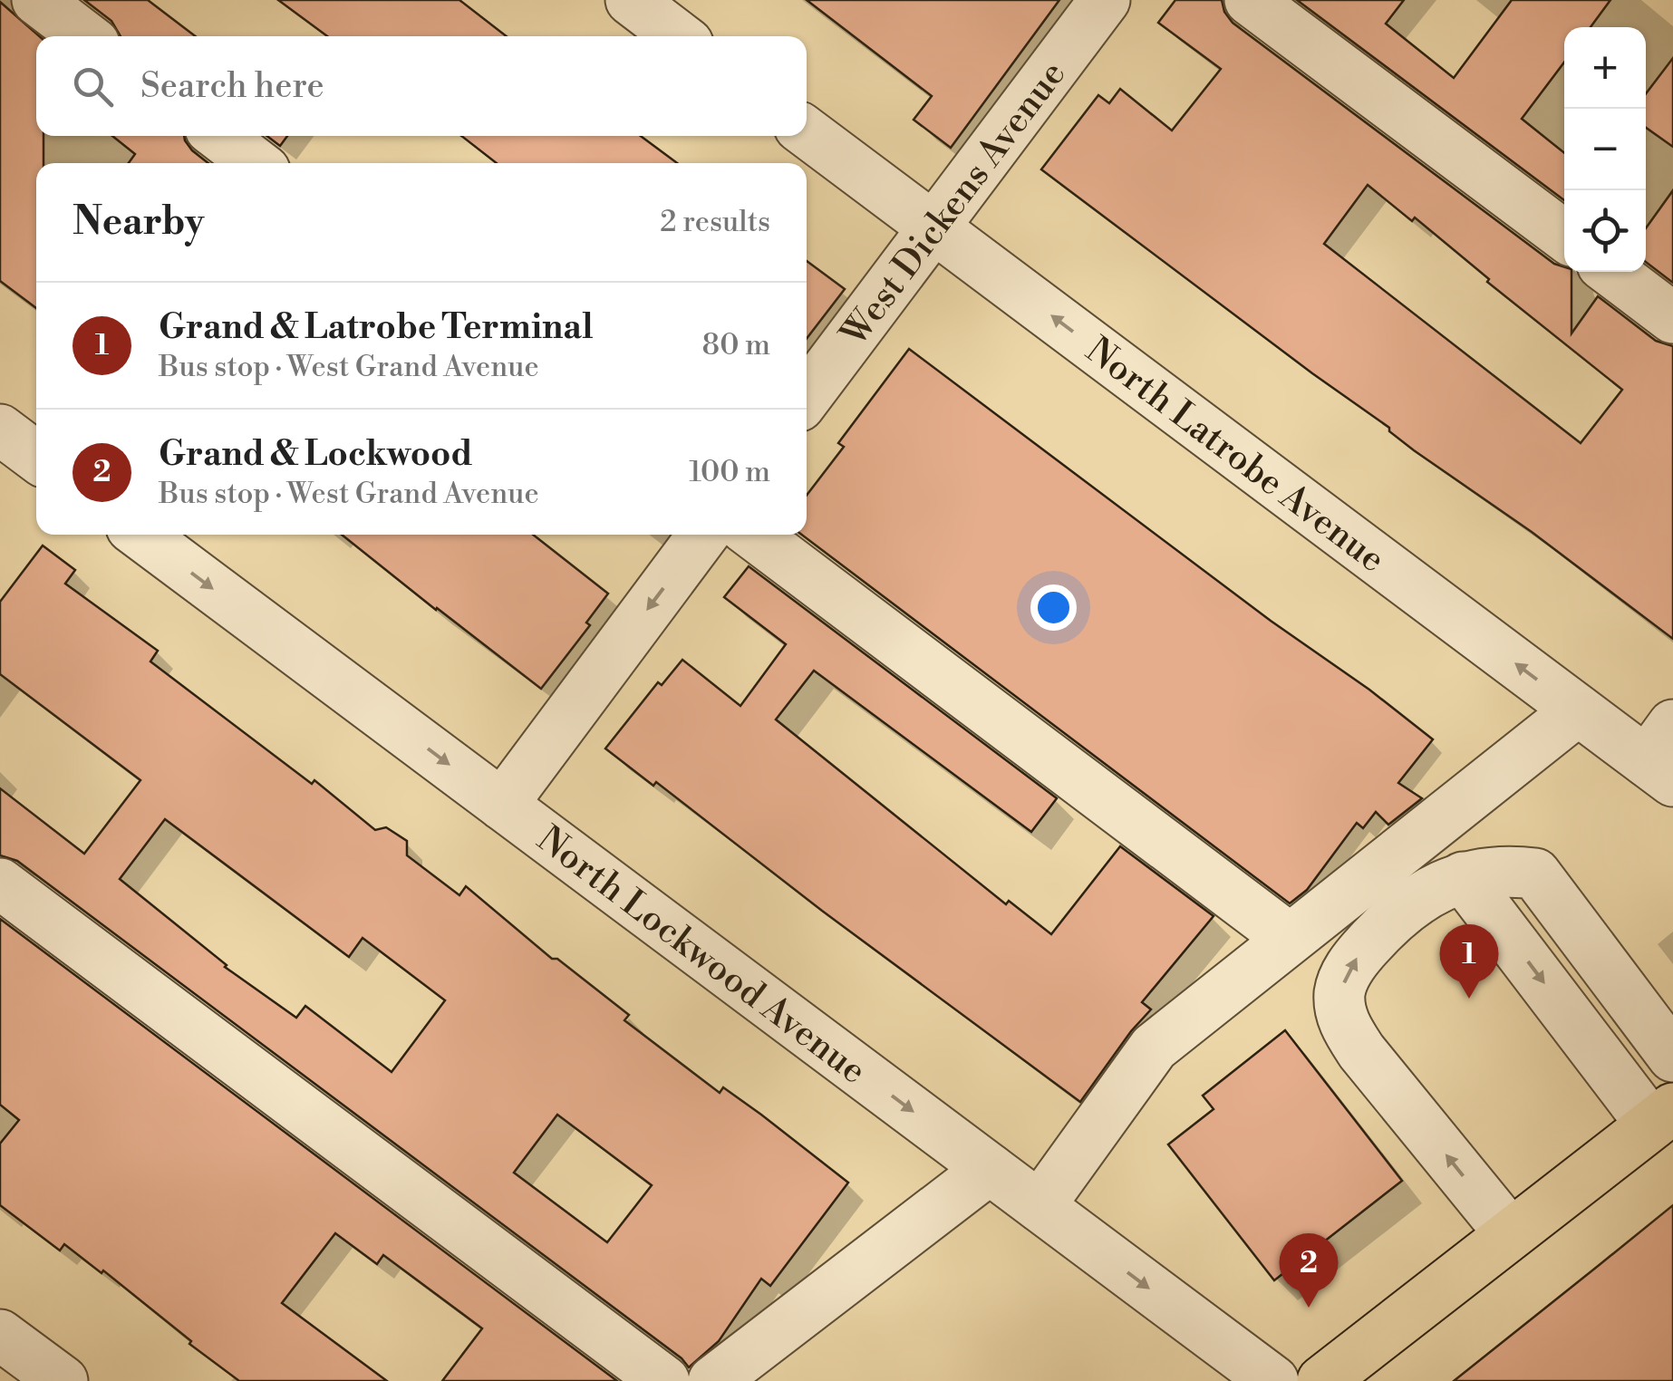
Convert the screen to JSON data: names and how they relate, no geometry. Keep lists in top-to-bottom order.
{
  "streets": {
    "street": ["West Dickens Avenue", "North Latrobe Avenue", "North Lockwood Avenue"]
  },
  "crossings": [
    ["West Dickens Avenue", "North Latrobe Avenue"]
  ],
  "page": {
    "map_buttons": ["+", "−"],
    "search": "Search here",
    "heading": ["Nearby", "2 results"],
    "list": [
      {
        "mark": "1",
        "name": "Grand & Latrobe Terminal",
        "note": "Bus stop · West Grand Avenue",
        "value": "80 m"
      },
      {
        "mark": "2",
        "name": "Grand & Lockwood",
        "note": "Bus stop · West Grand Avenue",
        "value": "100 m"
      }
    ],
    "pins": ["1", "2"]
  }
}
